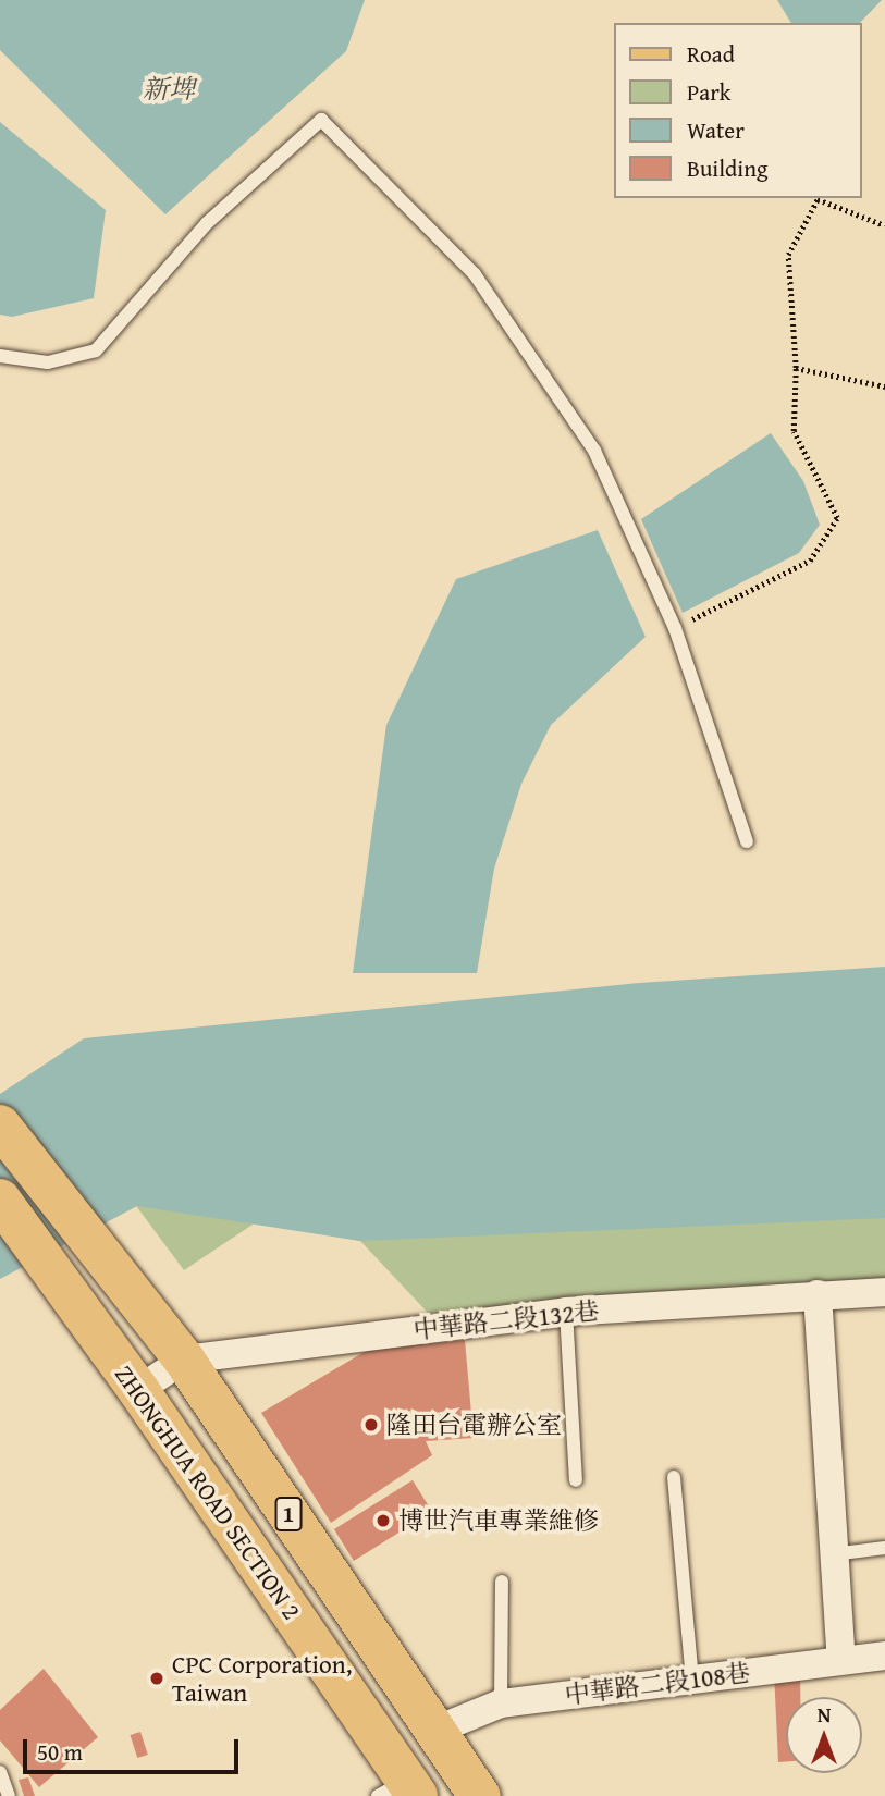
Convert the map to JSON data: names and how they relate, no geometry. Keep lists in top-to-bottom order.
{
  "streets": {
    "main road": ["ZHONGHUA ROAD SECTION 2", "1"],
    "street": ["中華路二段132巷", "中華路二段108巷"]
  },
  "crossings": [
    ["中華路二段132巷", "ZHONGHUA ROAD SECTION 2"],
    ["ZHONGHUA ROAD SECTION 2", "中華路二段108巷"]
  ],
  "water": ["新埤"],
  "places": ["隆田台電辦公室", "博世汽車專業維修", "CPC Corporation, Taiwan"],
  "legend": [
    "Road",
    "Park",
    "Water",
    "Building"
  ],
  "scale_bar": "50 m",
  "north": "top"
}
